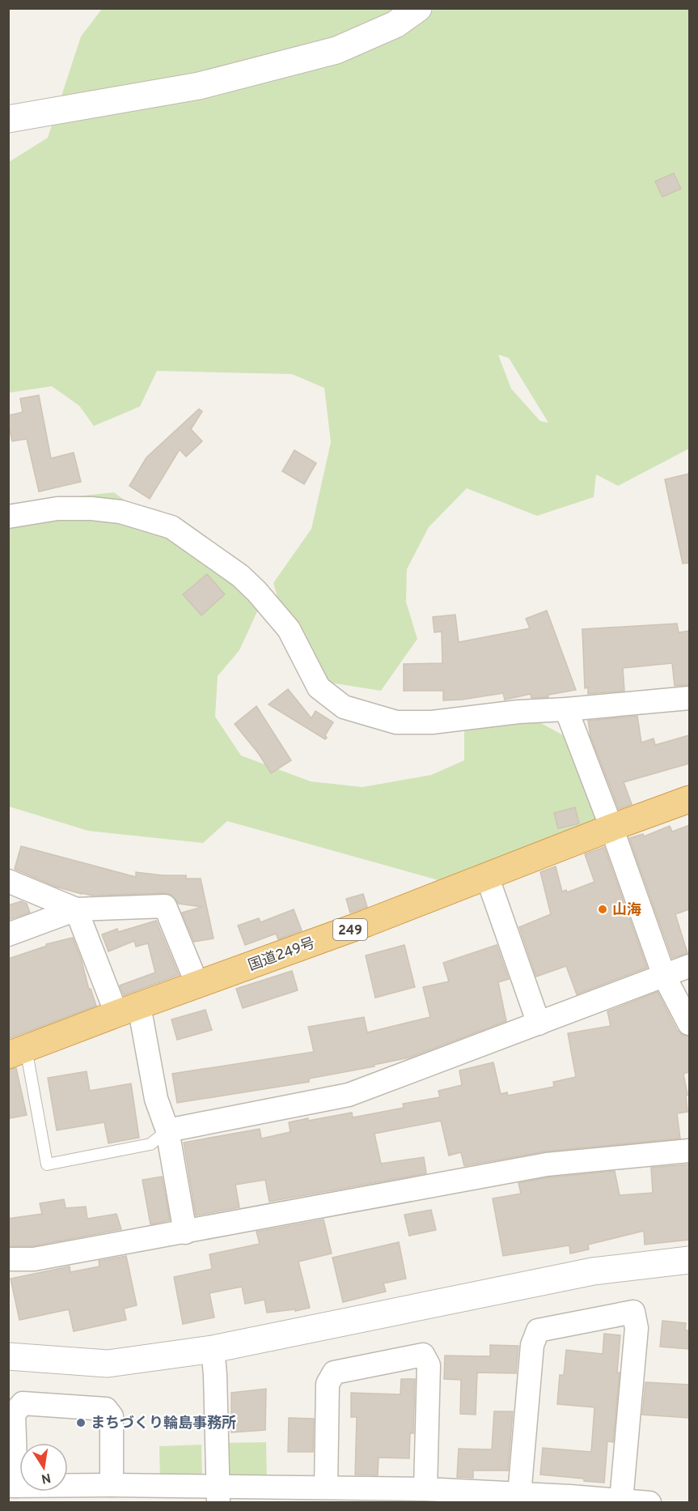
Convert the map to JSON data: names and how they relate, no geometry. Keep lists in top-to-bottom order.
{
  "streets": {
    "highway": ["249", "国道249号"]
  },
  "places": ["山海", "まちづくり輪島事務所"],
  "north": "bottom"
}
